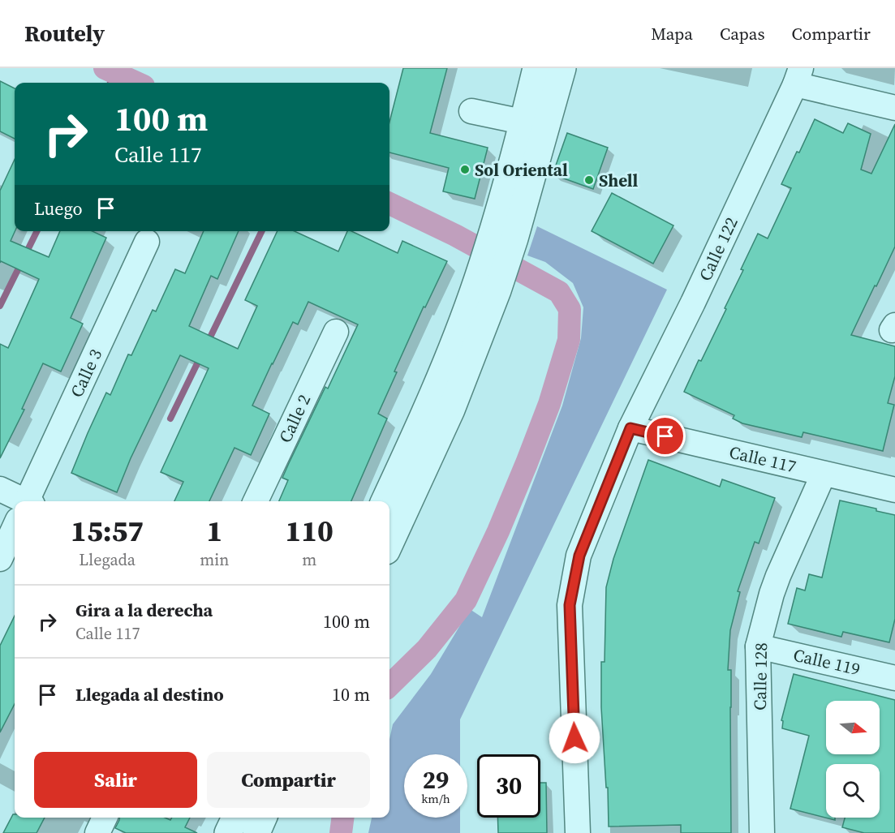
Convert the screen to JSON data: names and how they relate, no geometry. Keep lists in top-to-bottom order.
{
  "streets": {
    "street": [
      "Calle 122",
      "Calle 3",
      "Calle 2",
      "Calle 117",
      "Calle 119",
      "Calle 128"
    ]
  },
  "crossings": [
    ["Calle 122", "Calle 117"],
    ["Calle 117", "Calle 128"],
    ["Calle 119", "Calle 128"]
  ],
  "places": ["Sol Oriental", "Shell"],
  "north": "right",
  "page": {
    "header": "Routely",
    "nav": ["Mapa", "Capas", "Compartir"],
    "turn": ["100 m", "Calle 117"],
    "then": "Luego",
    "eta": [
      "15:57",
      "Llegada",
      "1",
      "min",
      "110",
      "m"
    ],
    "list": [
      {
        "name": "Gira a la derecha",
        "note": "Calle 117",
        "value": "100 m"
      },
      {
        "name": "Llegada al destino",
        "value": "10 m"
      }
    ],
    "buttons": ["Salir", "Compartir"],
    "speed": "29 km/h",
    "limit": "30"
  }
}
